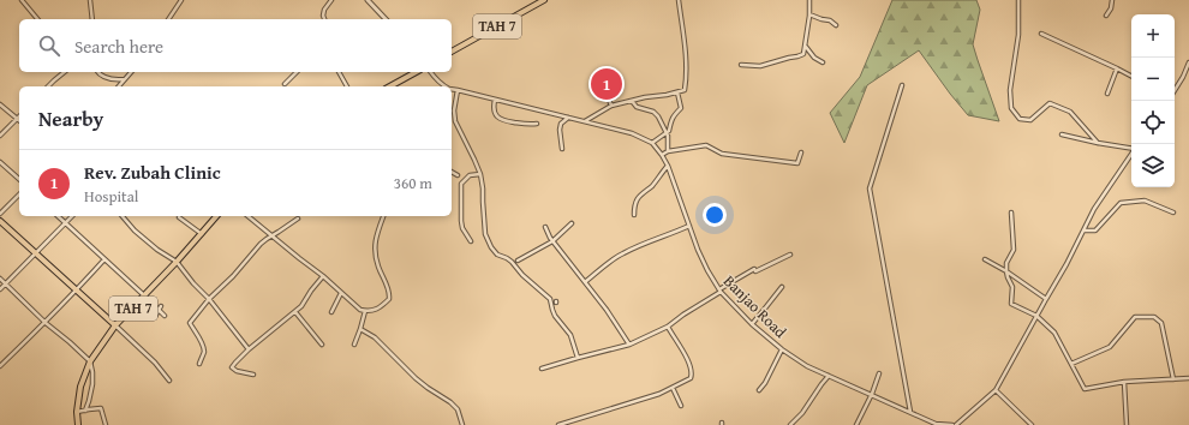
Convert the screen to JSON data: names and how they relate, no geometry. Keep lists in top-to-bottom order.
{
  "streets": {
    "main road": ["TAH 7"],
    "street": ["Banjao Road"]
  },
  "page": {
    "map_buttons": ["+", "−"],
    "search": "Search here",
    "pins": "1",
    "heading": "Nearby",
    "list": [
      {
        "mark": "1",
        "name": "Rev. Zubah Clinic",
        "note": "Hospital",
        "value": "360 m"
      }
    ]
  }
}
